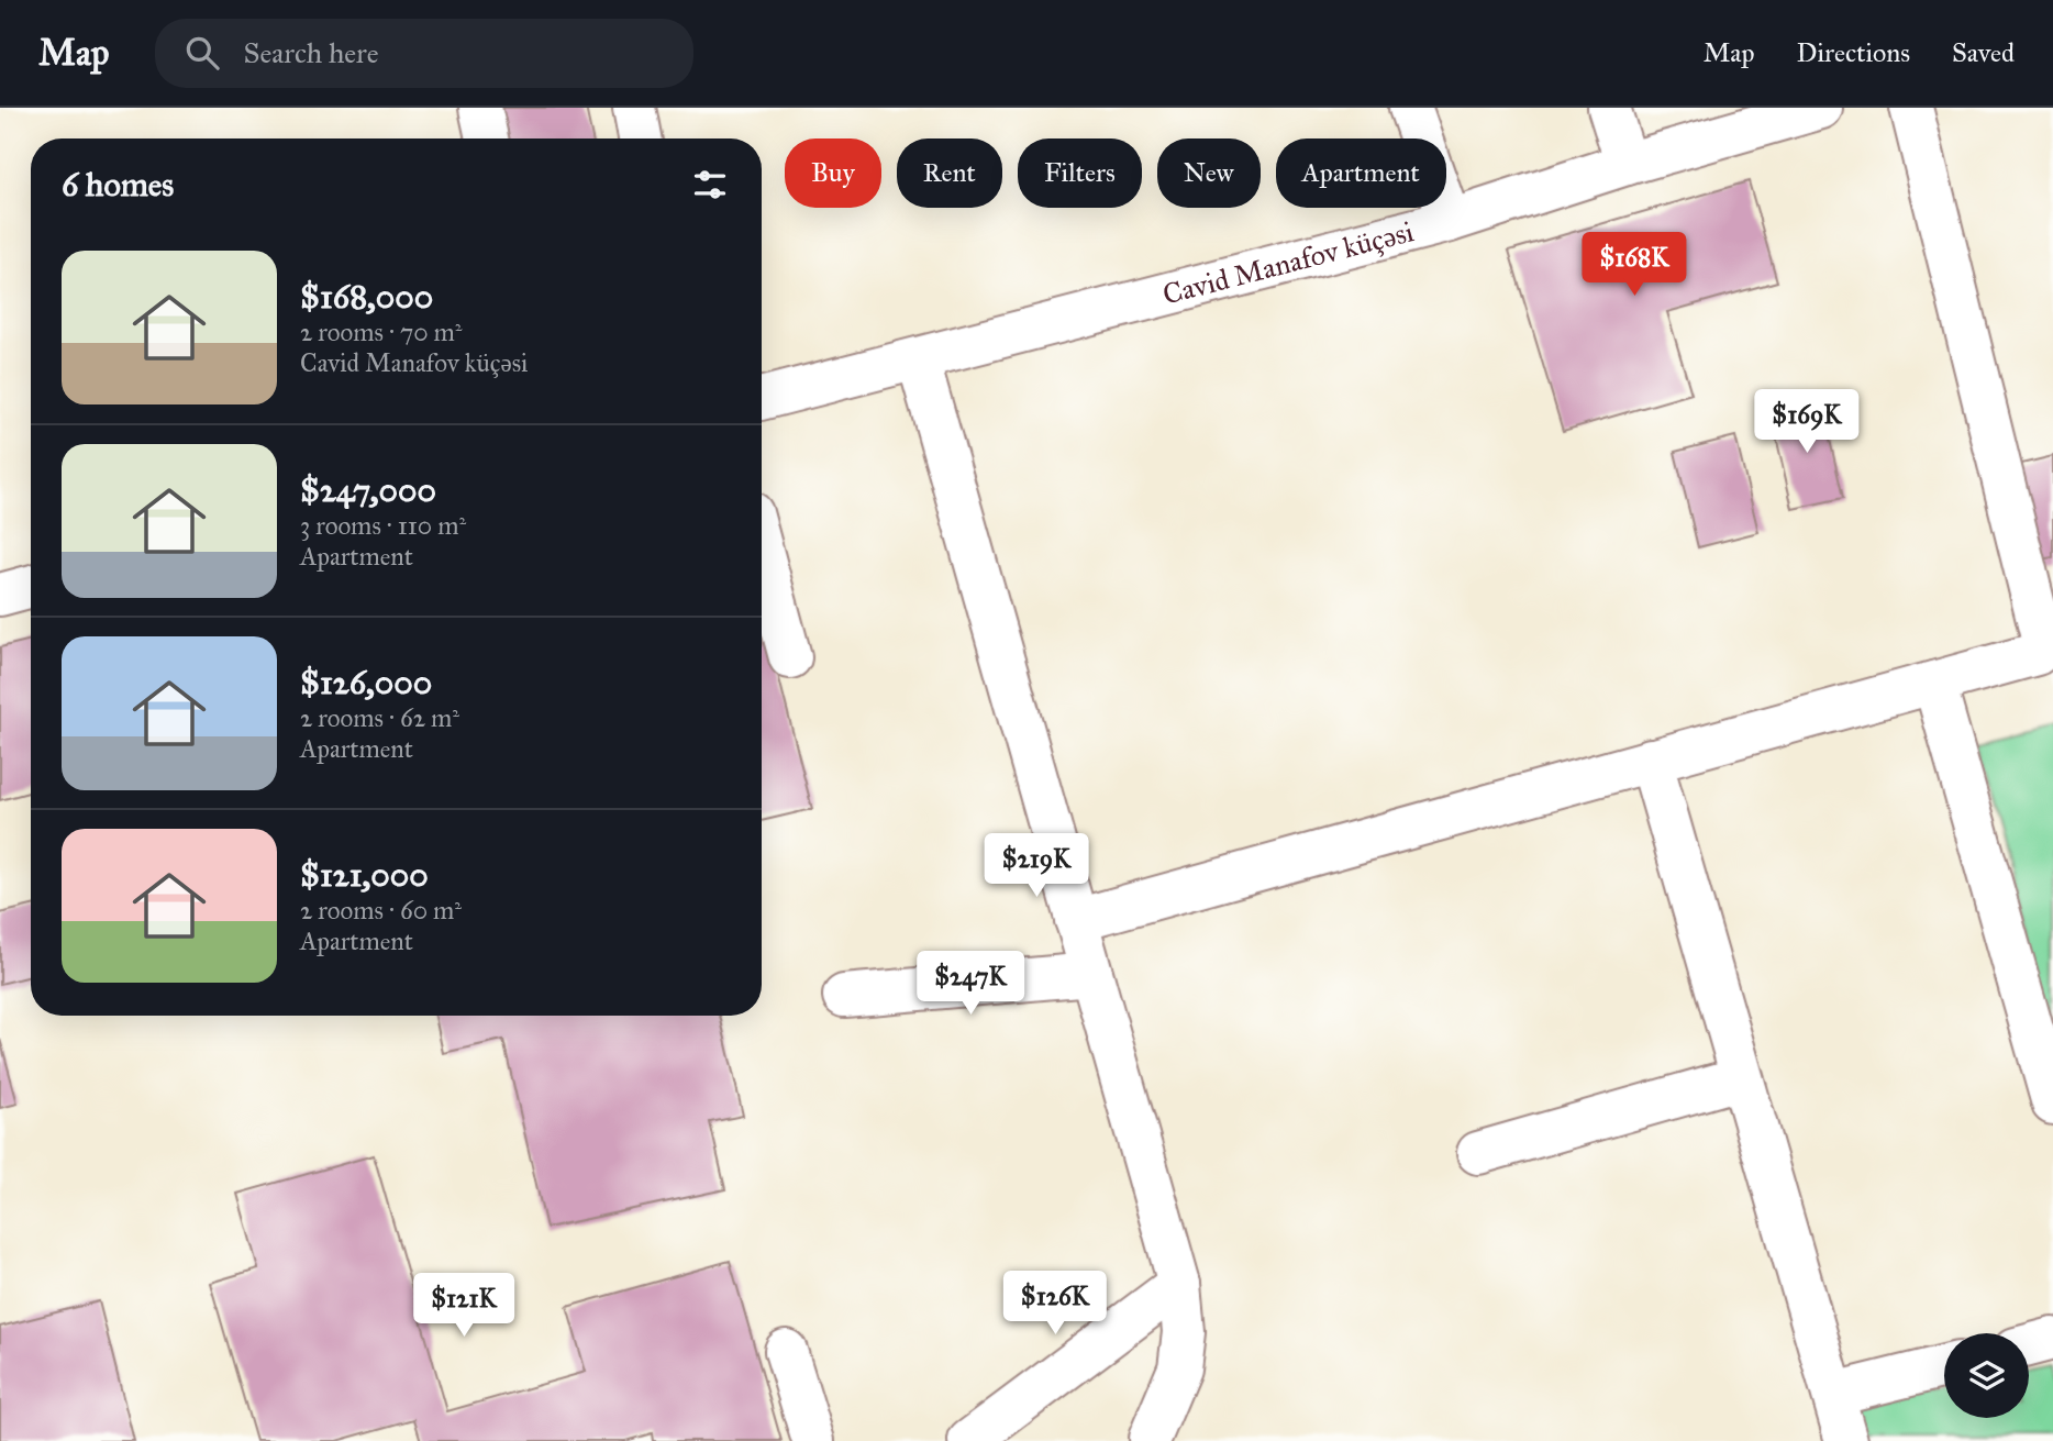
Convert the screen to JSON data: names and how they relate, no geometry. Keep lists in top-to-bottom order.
{
  "streets": {
    "street": ["Cavid Manafov küçəsi"]
  },
  "page": {
    "header": "Map",
    "search": "Search here",
    "nav": ["Map", "Directions", "Saved"],
    "chip": [
      "Buy",
      "Rent",
      "Filters",
      "New",
      "Apartment"
    ],
    "heading": "6 homes",
    "list": [
      {
        "name": "$168,000",
        "note": "2 rooms · 70 m² · Cavid Manafov küçəsi"
      },
      {
        "name": "$247,000",
        "note": "3 rooms · 110 m² · Apartment"
      },
      {
        "name": "$126,000",
        "note": "2 rooms · 62 m² · Apartment"
      },
      {
        "name": "$121,000",
        "note": "2 rooms · 60 m² · Apartment"
      }
    ],
    "price": [
      "$168K",
      "$169K",
      "$219K",
      "$247K",
      "$126K",
      "$121K"
    ]
  }
}
